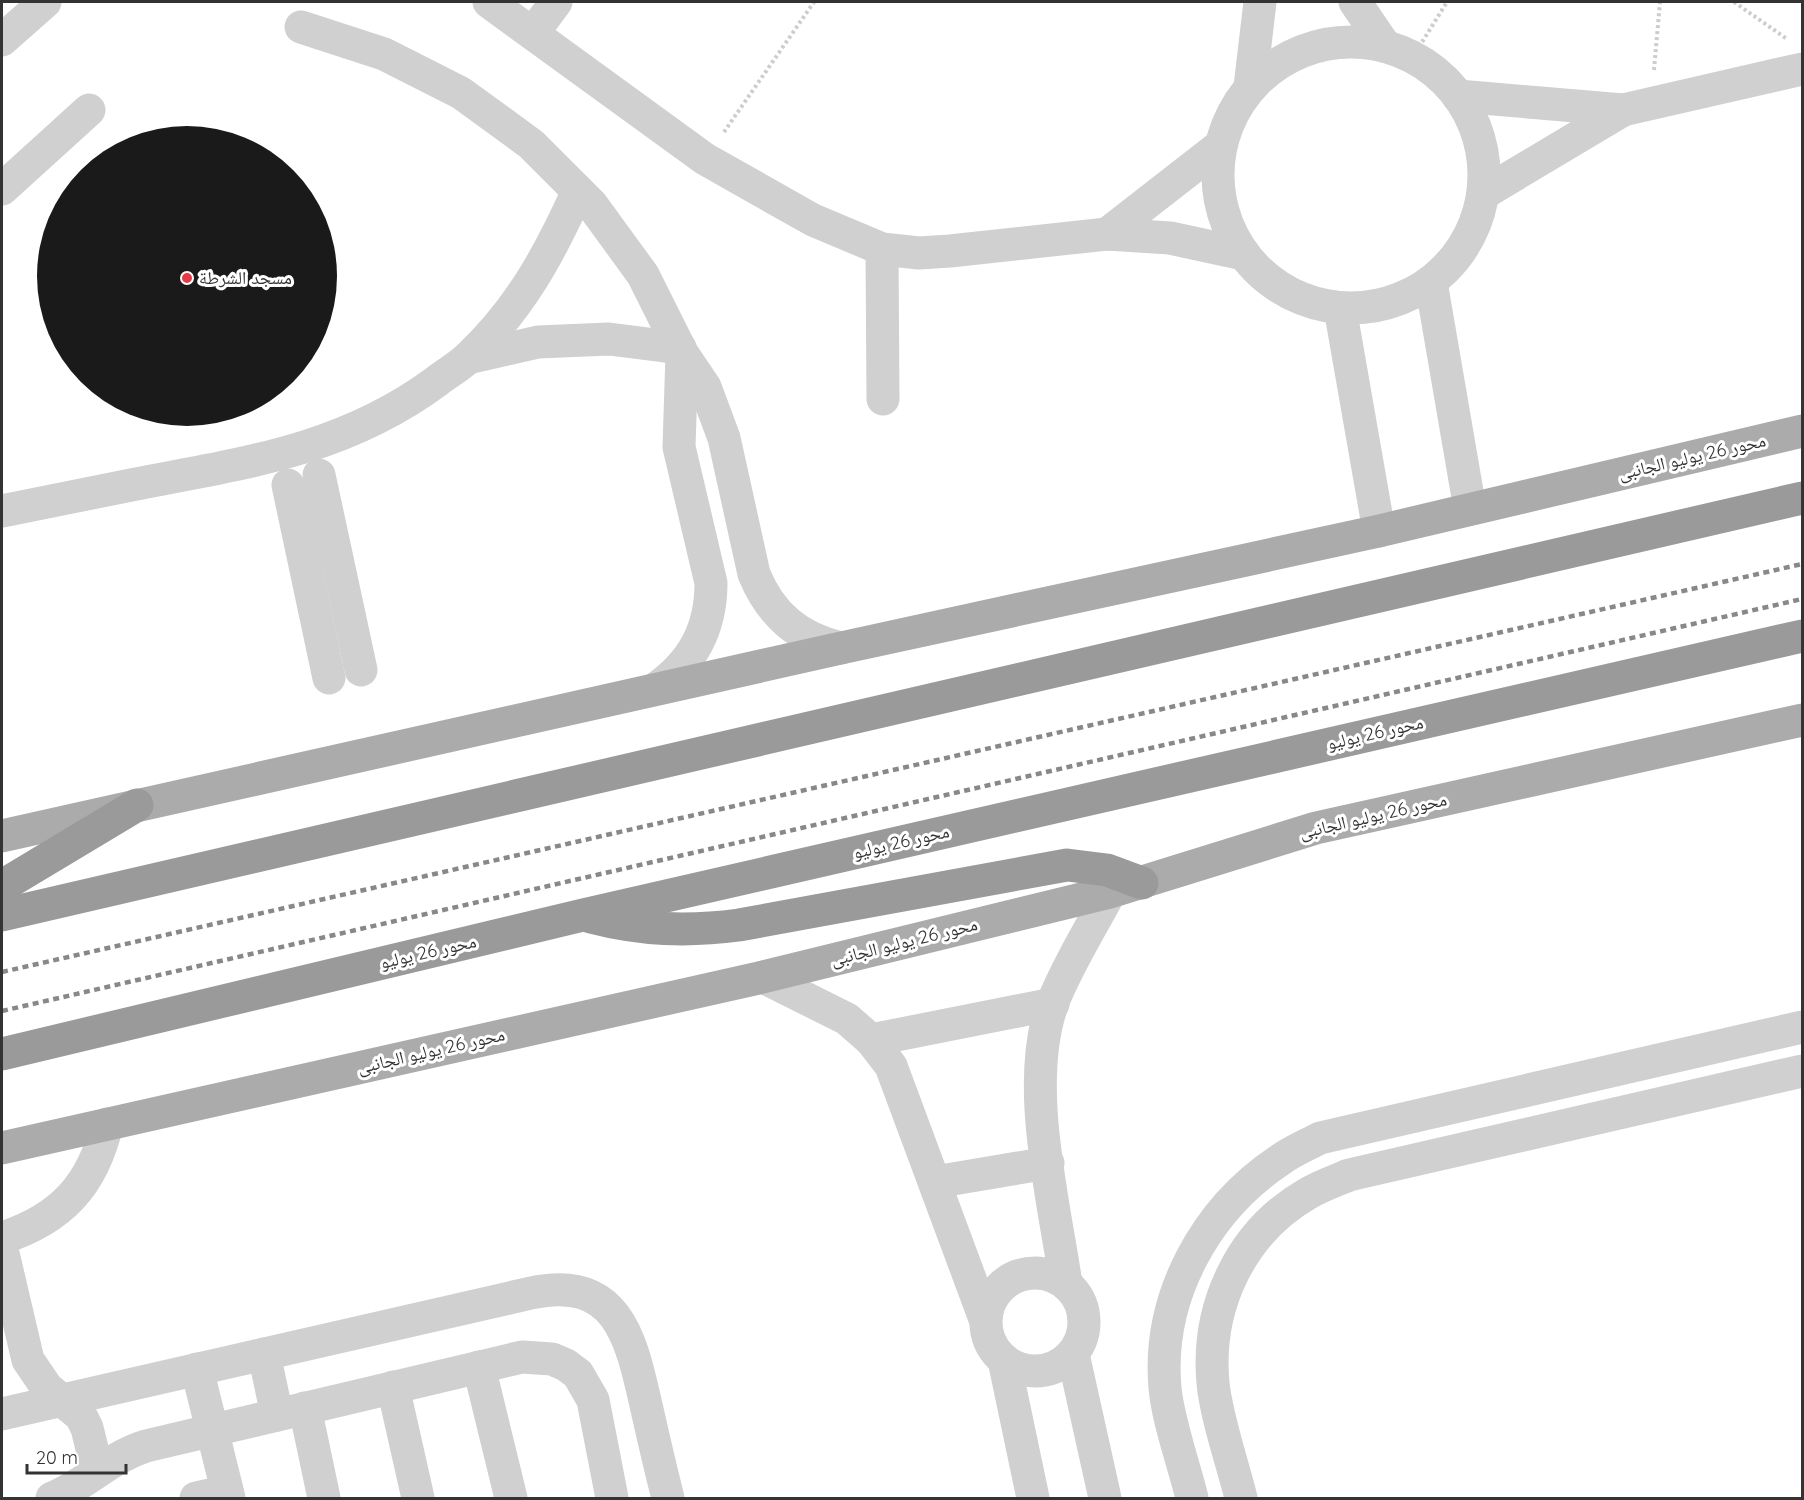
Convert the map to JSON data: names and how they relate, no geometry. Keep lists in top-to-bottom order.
{
  "streets": {
    "highway": ["محور 26 يوليو"],
    "main road": ["محور 26 يوليو الجانبى"]
  },
  "places": ["مسجد الشرطة"],
  "scale_bar": "20 m"
}
